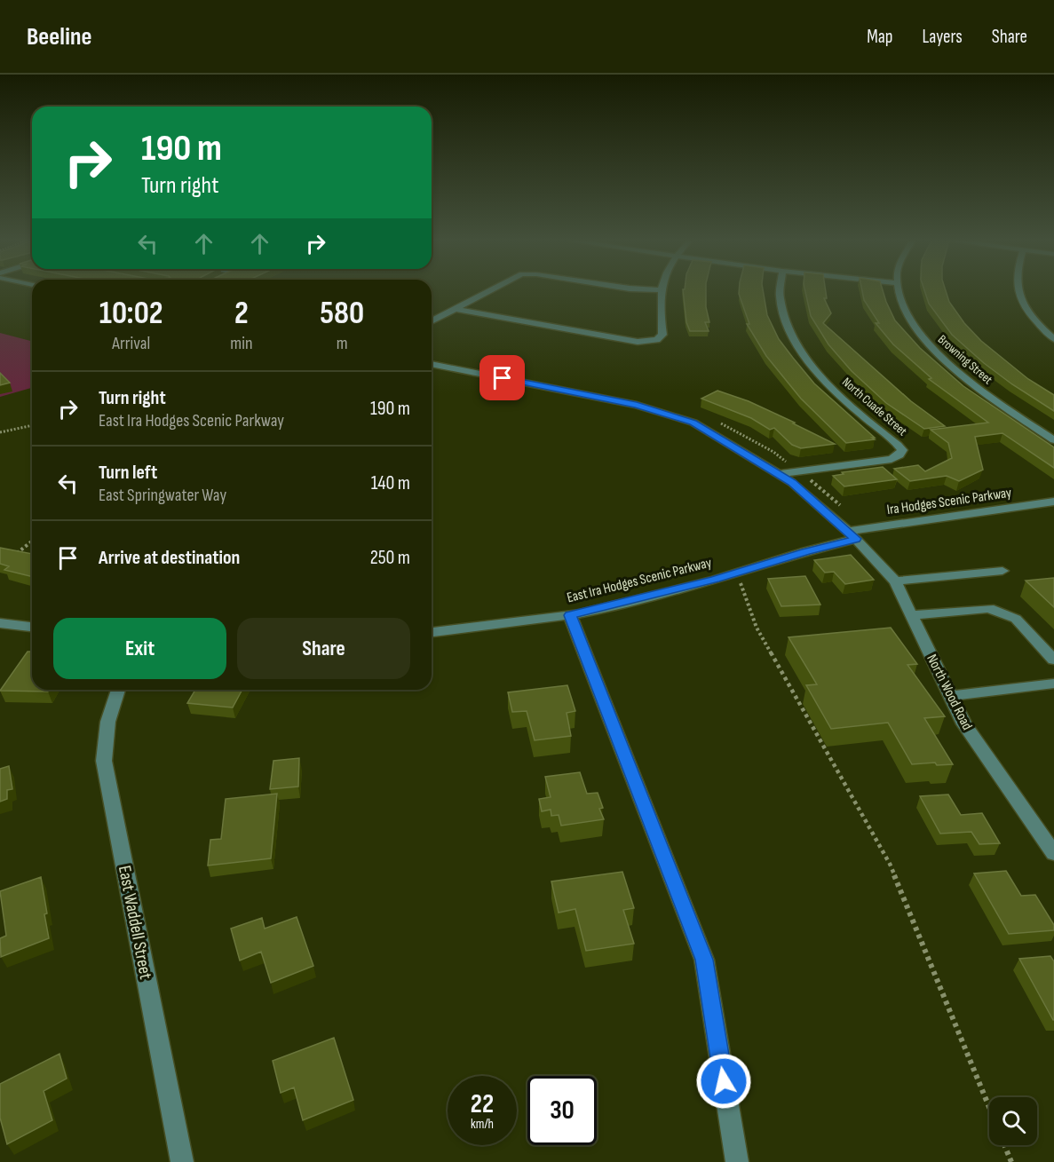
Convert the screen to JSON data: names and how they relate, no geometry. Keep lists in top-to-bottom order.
{
  "streets": {
    "street": [
      "Browning Street",
      "North Cuade Street",
      "Ira Hodges Scenic Parkway",
      "East Ira Hodges Scenic Parkway",
      "North Wood Road",
      "East Waddell Street"
    ]
  },
  "crossings": [
    ["North Cuade Street", "North Wood Road"],
    ["Ira Hodges Scenic Parkway", "East Ira Hodges Scenic Parkway"],
    ["Ira Hodges Scenic Parkway", "North Wood Road"],
    ["East Ira Hodges Scenic Parkway", "North Wood Road"]
  ],
  "page": {
    "header": "Beeline",
    "nav": ["Map", "Layers", "Share"],
    "turn": ["190 m", "Turn right"],
    "eta": [
      "10:02",
      "Arrival",
      "2",
      "min",
      "580",
      "m"
    ],
    "list": [
      {
        "name": "Turn right",
        "note": "East Ira Hodges Scenic Parkway",
        "value": "190 m"
      },
      {
        "name": "Turn left",
        "note": "East Springwater Way",
        "value": "140 m"
      },
      {
        "name": "Arrive at destination",
        "value": "250 m"
      }
    ],
    "buttons": ["Exit", "Share"],
    "speed": "22 km/h",
    "limit": "30"
  }
}
